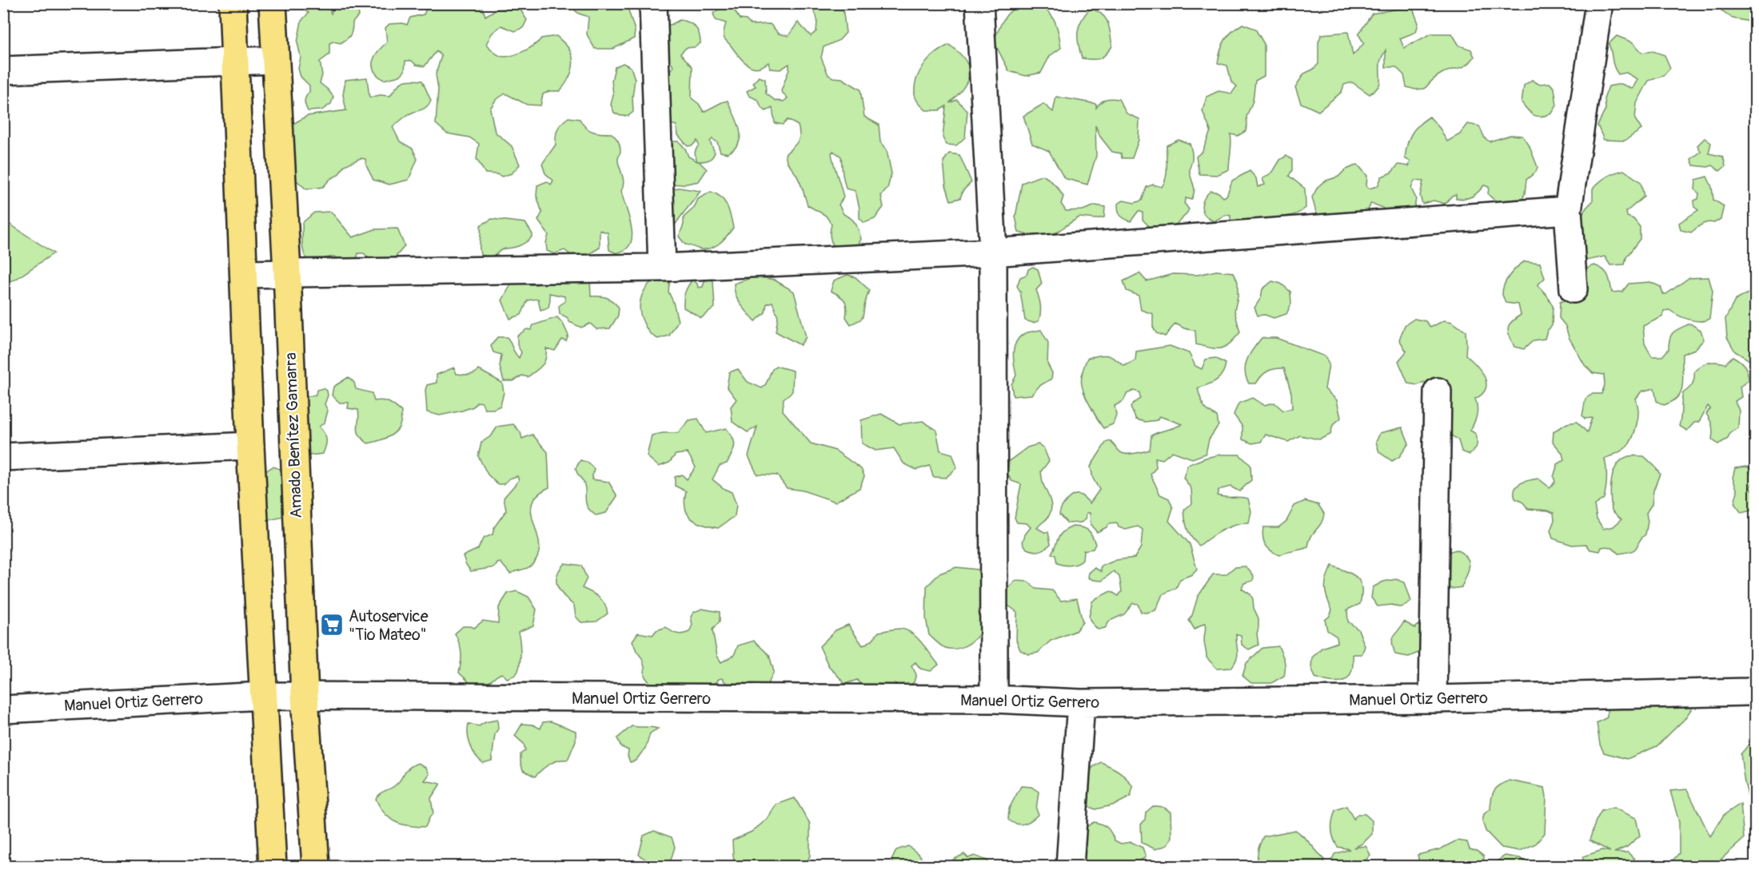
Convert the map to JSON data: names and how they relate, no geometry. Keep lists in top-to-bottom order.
{
  "streets": {
    "main road": ["Amado Benítez Gamarra"],
    "street": ["Manuel Ortiz Gerrero"]
  },
  "crossings": [
    ["Amado Benítez Gamarra", "Manuel Ortiz Gerrero"]
  ],
  "places": {
    "supermarket": ["Autoservice \"Tio Mateo\""]
  }
}
